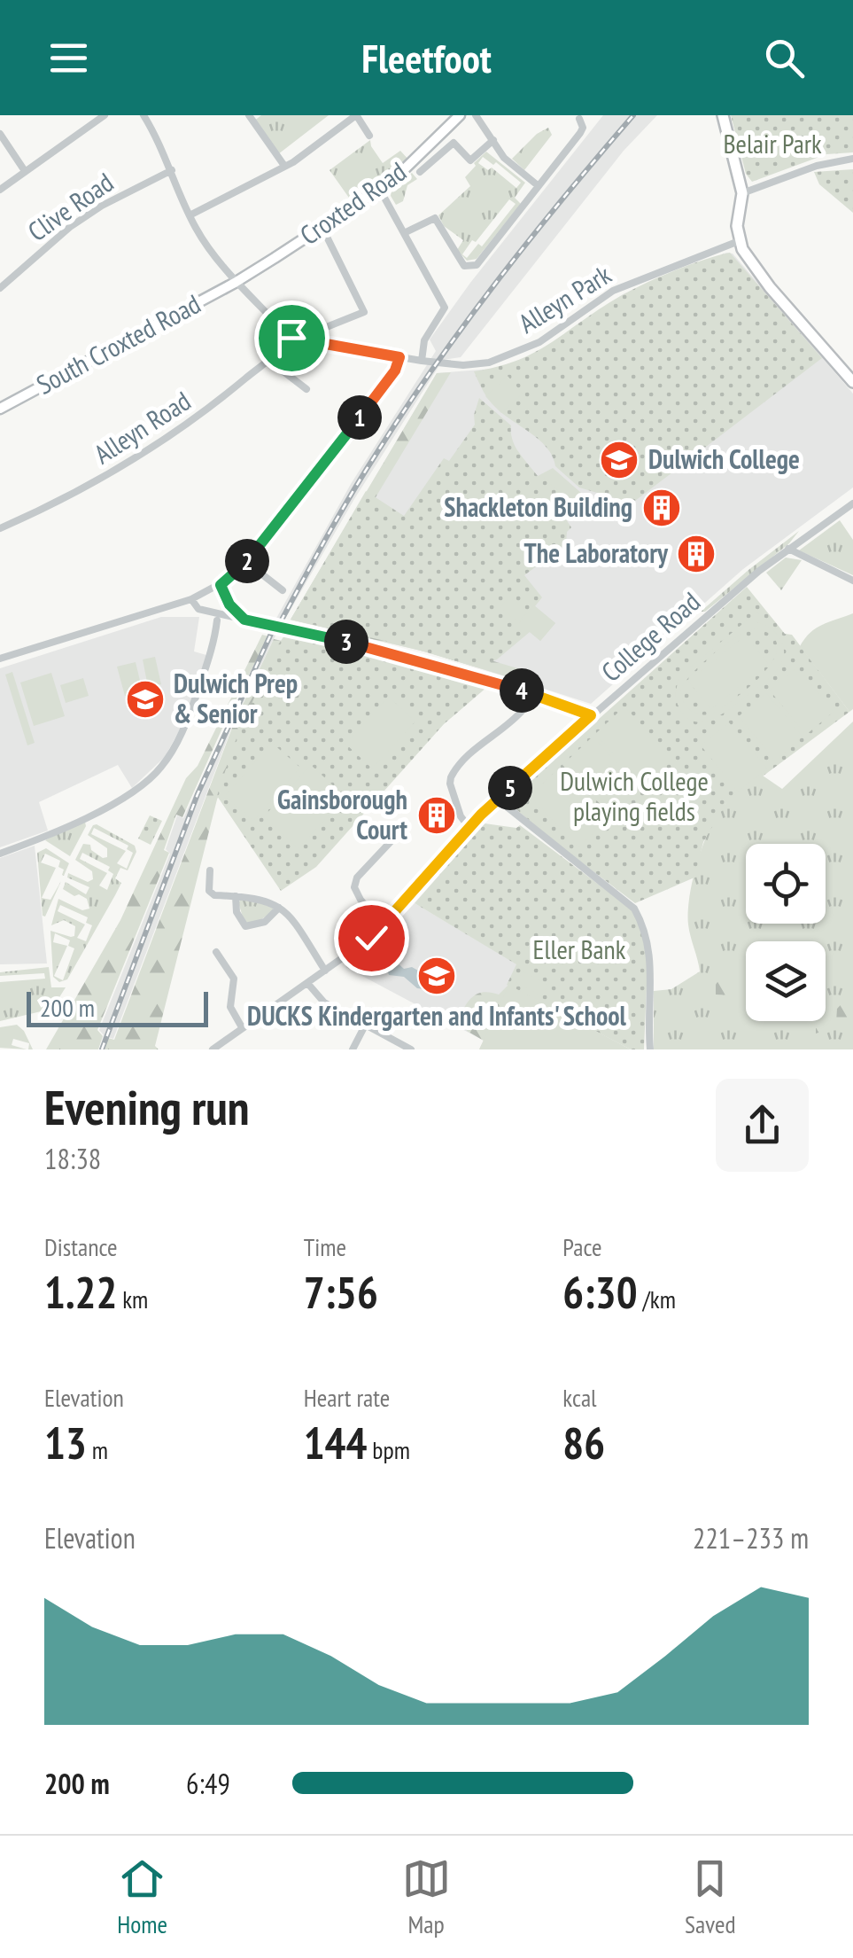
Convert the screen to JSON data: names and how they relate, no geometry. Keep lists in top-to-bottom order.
{
  "streets": {
    "main road": ["Croxted Road", "South Croxted Road"],
    "street": [
      "Clive Road",
      "Alleyn Park",
      "Alleyn Road",
      "College Road"
    ]
  },
  "crossings": [
    ["Croxted Road", "South Croxted Road"],
    ["Alleyn Park", "Alleyn Road"]
  ],
  "parks": ["Belair Park", "Dulwich College playing fields", "Eller Bank"],
  "places": {
    "school or university": ["Dulwich College", "Dulwich Prep & Senior", "DUCKS Kindergarten and Infants' School"],
    "building": ["Shackleton Building", "The Laboratory", "Gainsborough Court"]
  },
  "scale_bar": "200 m",
  "page": {
    "header": "Fleetfoot",
    "pins": [
      "1",
      "2",
      "3",
      "4",
      "5"
    ],
    "scale": "200 m",
    "heading": ["Evening run", "18:38"],
    "stats": [
      ["Distance", "1.22 km"],
      ["Time", "7:56"],
      ["Pace", "6:30 /km"],
      ["Elevation", "13 m"],
      ["Heart rate", "144 bpm"],
      ["kcal", "86"]
    ],
    "chart": ["Elevation", "221–233 m"],
    "list": [
      {
        "name": "200 m",
        "note": "6:49"
      }
    ],
    "tabs": ["Home", "Map", "Saved"]
  }
}
